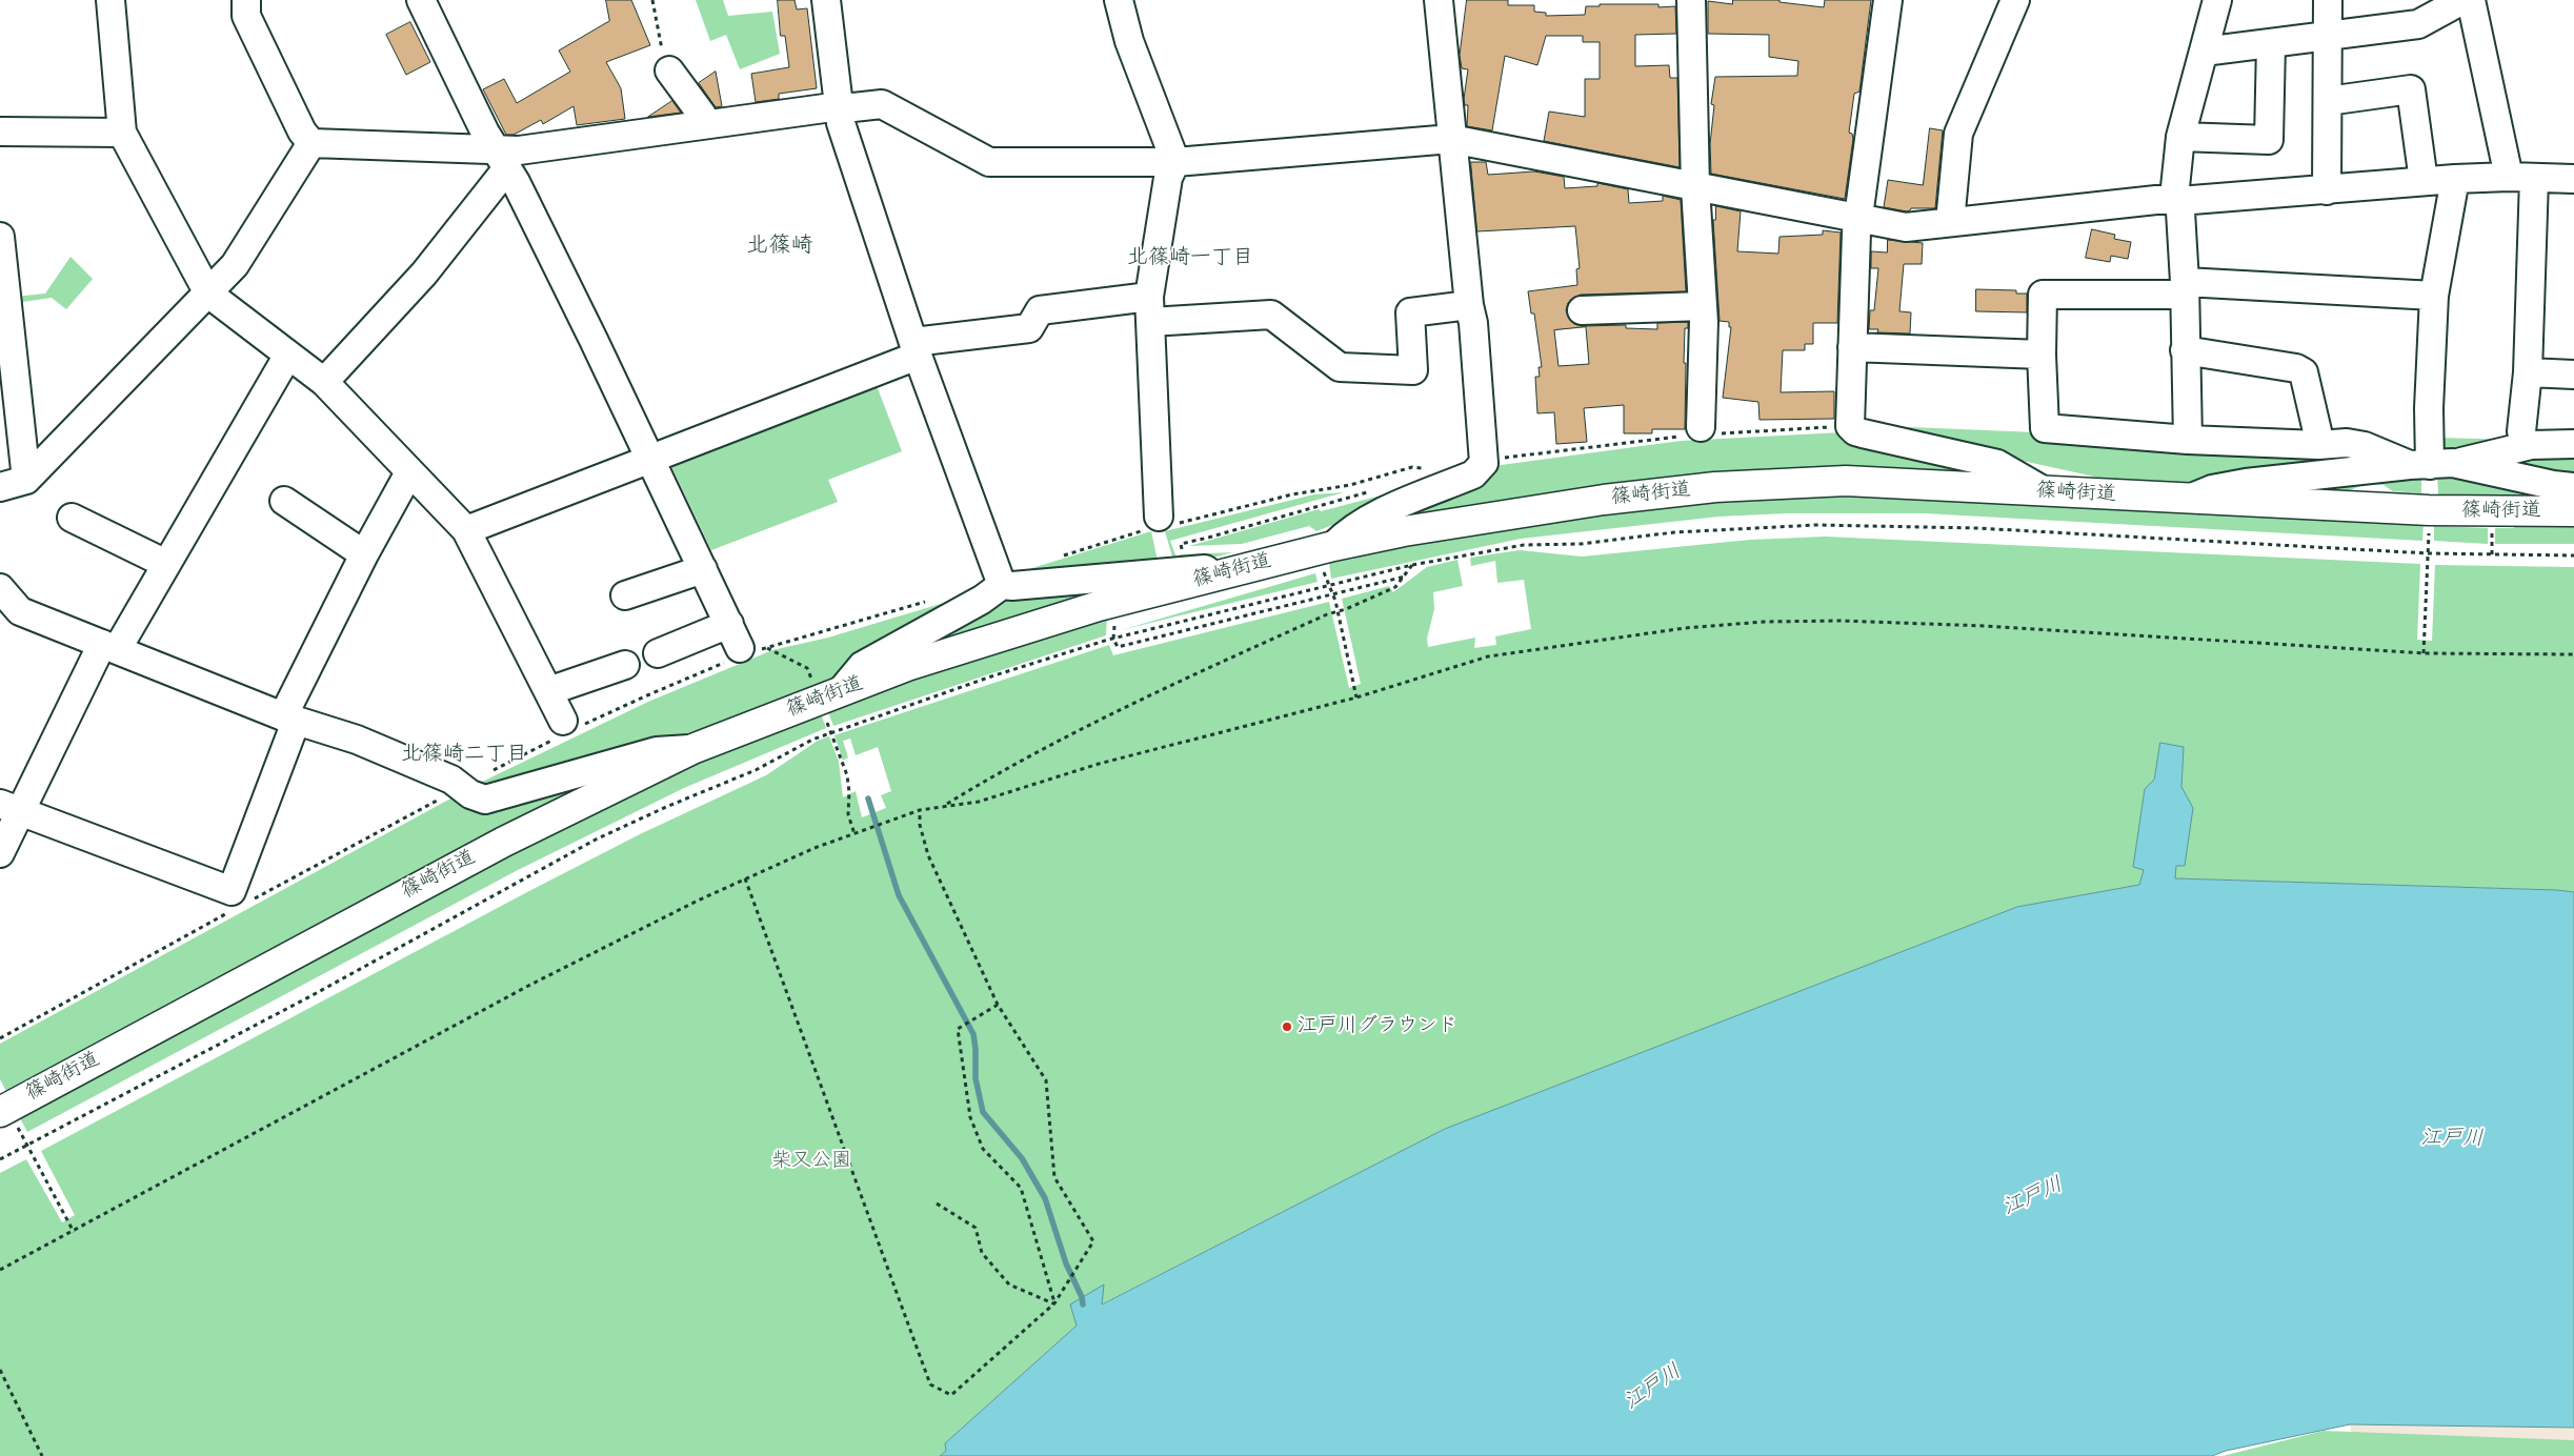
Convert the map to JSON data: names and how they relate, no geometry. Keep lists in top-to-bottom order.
{
  "streets": {
    "main road": ["篠崎街道"]
  },
  "districts": ["北篠崎", "北篠崎一丁目", "北篠崎二丁目"],
  "water": ["江戸川"],
  "parks": ["柴又公園"],
  "places": ["江戸川グラウンド"]
}
